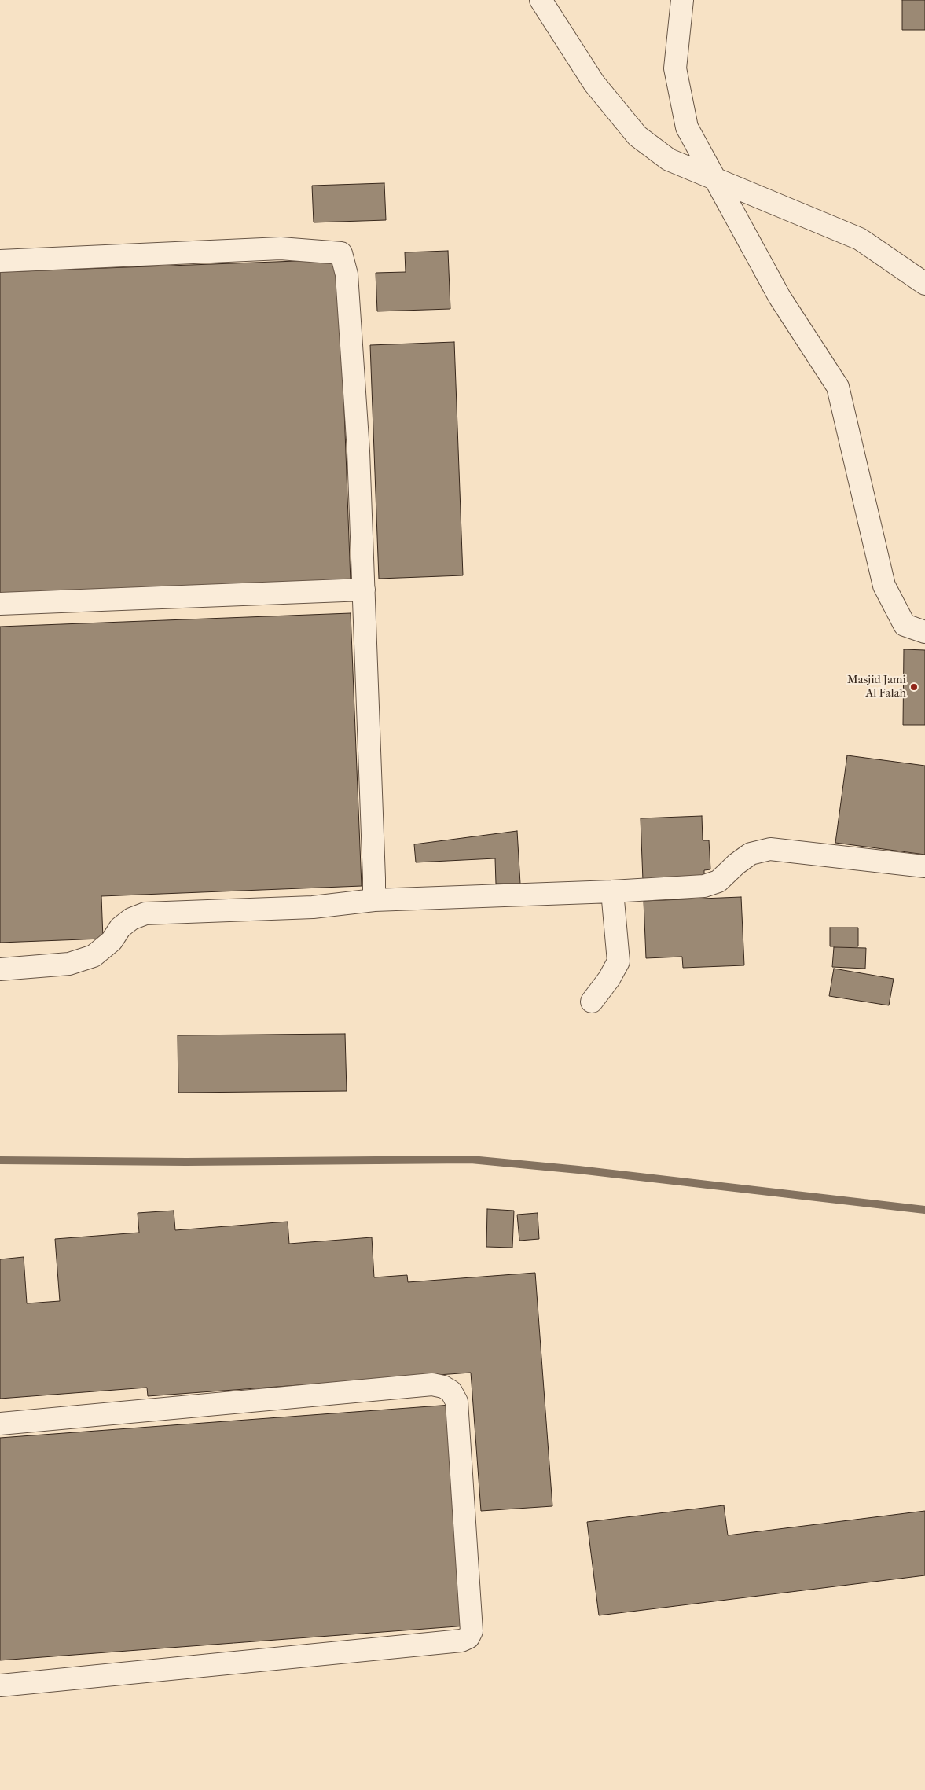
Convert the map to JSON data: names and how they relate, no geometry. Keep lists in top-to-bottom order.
{
  "places": ["Masjid Jami Al Falah"]
}
